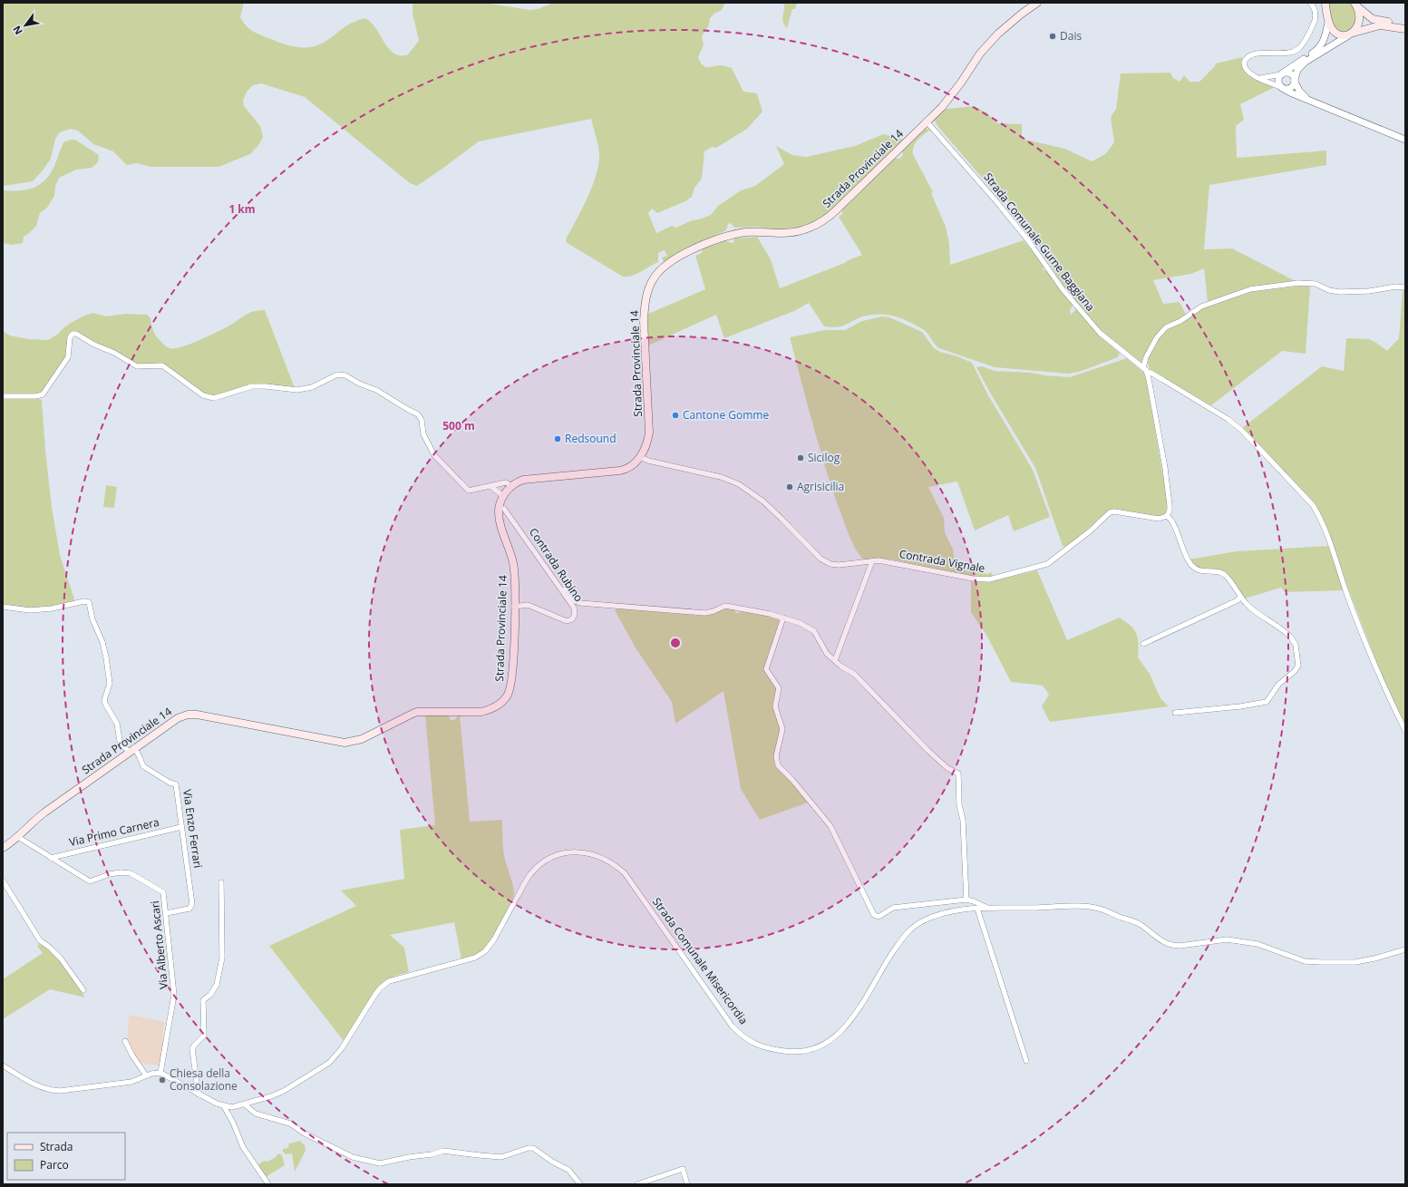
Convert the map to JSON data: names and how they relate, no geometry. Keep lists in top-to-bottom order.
{
  "streets": {
    "main road": ["Strada Provinciale 14"],
    "street": [
      "Strada Comunale Gurne Baggiana",
      "Contrada Vignale",
      "Contrada Rubino",
      "Via Enzo Ferrari",
      "Via Primo Carnera",
      "Via Alberto Ascari",
      "Strada Comunale Misericordia"
    ]
  },
  "crossings": [
    ["Strada Provinciale 14", "Strada Comunale Gurne Baggiana"],
    ["Strada Provinciale 14", "Contrada Vignale"],
    ["Strada Provinciale 14", "Contrada Rubino"],
    ["Strada Provinciale 14", "Via Enzo Ferrari"],
    ["Strada Provinciale 14", "Via Alberto Ascari"],
    ["Via Enzo Ferrari", "Via Primo Carnera"],
    ["Via Enzo Ferrari", "Via Alberto Ascari"],
    ["Via Primo Carnera", "Via Alberto Ascari"],
    ["Via Alberto Ascari", "Strada Comunale Misericordia"]
  ],
  "places": [
    "Dais",
    "Cantone Gomme",
    "Redsound",
    "Sicilog",
    "Agrisicilia",
    "Chiesa della Consolazione"
  ],
  "legend": ["Strada", "Parco"],
  "north": "bottom left",
  "rings": ["1 km", "500 m"]
}
